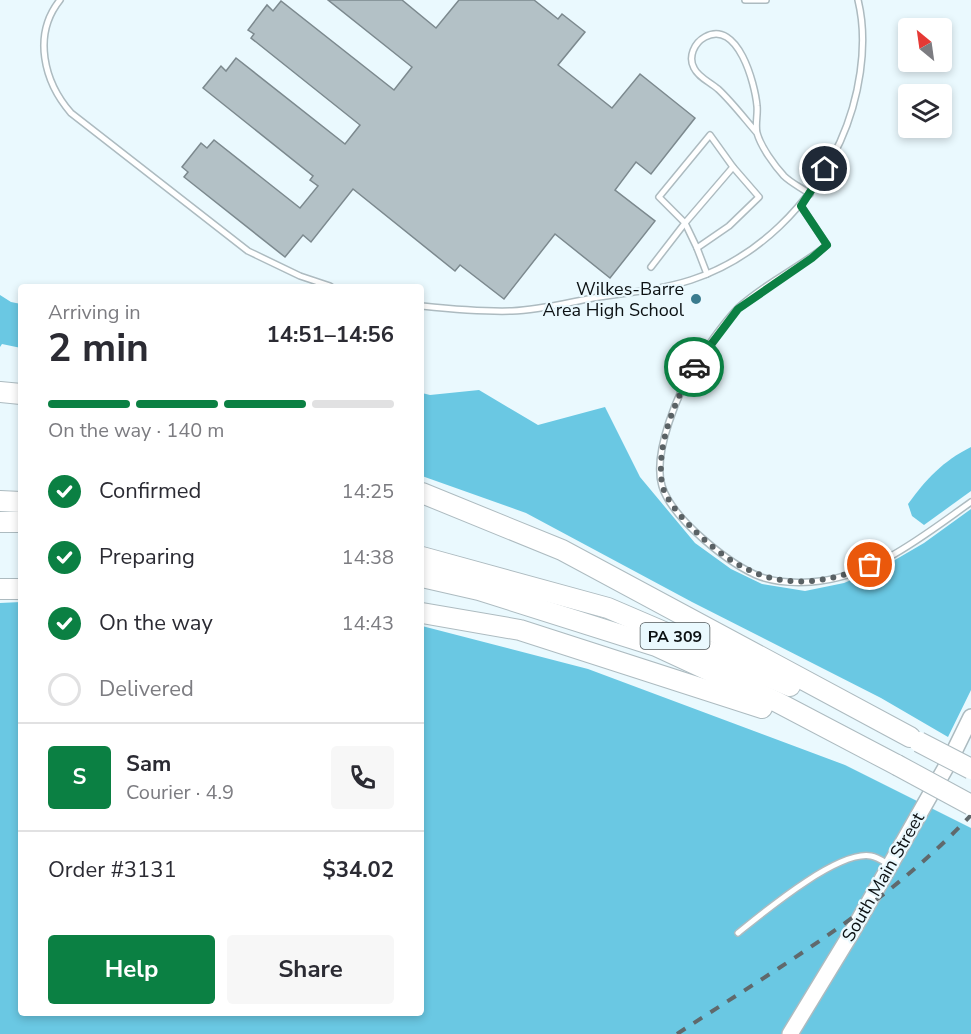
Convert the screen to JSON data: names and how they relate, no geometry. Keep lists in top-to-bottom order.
{
  "streets": {
    "highway": ["PA 309"],
    "main road": ["South Main Street"]
  },
  "places": ["Wilkes-Barre Area High School"],
  "north": "top left",
  "page": {
    "heading": ["2 min", "Arriving in", "14:51–14:56"],
    "panel": [
      "Sam",
      "Courier · 4.9",
      "Order #3131",
      "$34.02"
    ],
    "bar": "On the way · 140 m",
    "list": [
      ["Confirmed", "14:25"],
      ["Preparing", "14:38"],
      ["On the way", "14:43"],
      "Delivered"
    ],
    "round": "S",
    "buttons": ["Help", "Share"]
  }
}
